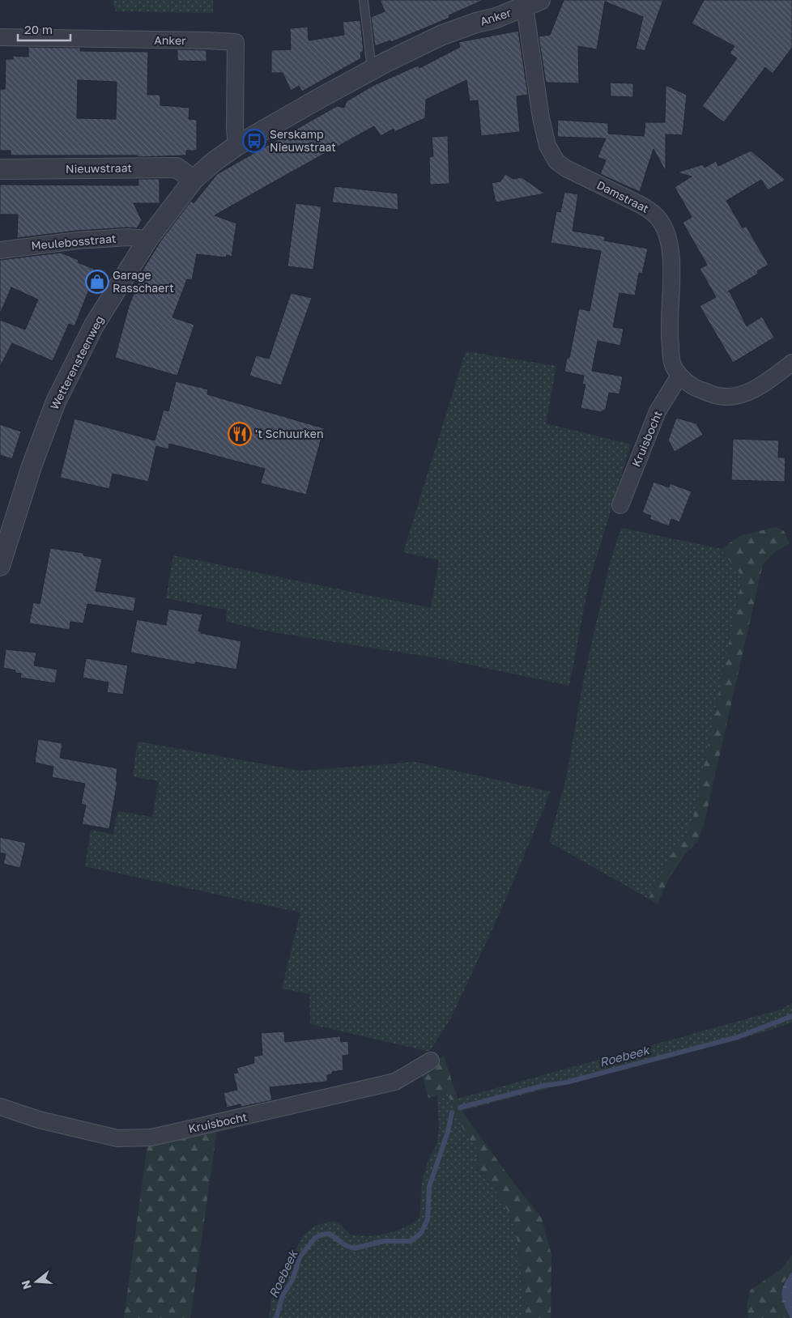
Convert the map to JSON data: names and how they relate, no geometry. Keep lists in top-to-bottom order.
{
  "streets": {
    "street": [
      "Anker",
      "Nieuwstraat",
      "Damstraat",
      "Meulebosstraat",
      "Wetterensteenweg",
      "Kruisbocht"
    ]
  },
  "crossings": [
    ["Anker", "Nieuwstraat"],
    ["Anker", "Damstraat"],
    ["Anker", "Wetterensteenweg"],
    ["Nieuwstraat", "Wetterensteenweg"],
    ["Damstraat", "Kruisbocht"],
    ["Meulebosstraat", "Wetterensteenweg"]
  ],
  "water": ["Roebeek"],
  "places": {
    "bus stop": ["Serskamp Nieuwstraat"],
    "shop": ["Garage Rasschaert"],
    "restaurant": ["'t Schuurken"]
  },
  "scale_bar": "20 m",
  "north": "left"
}
